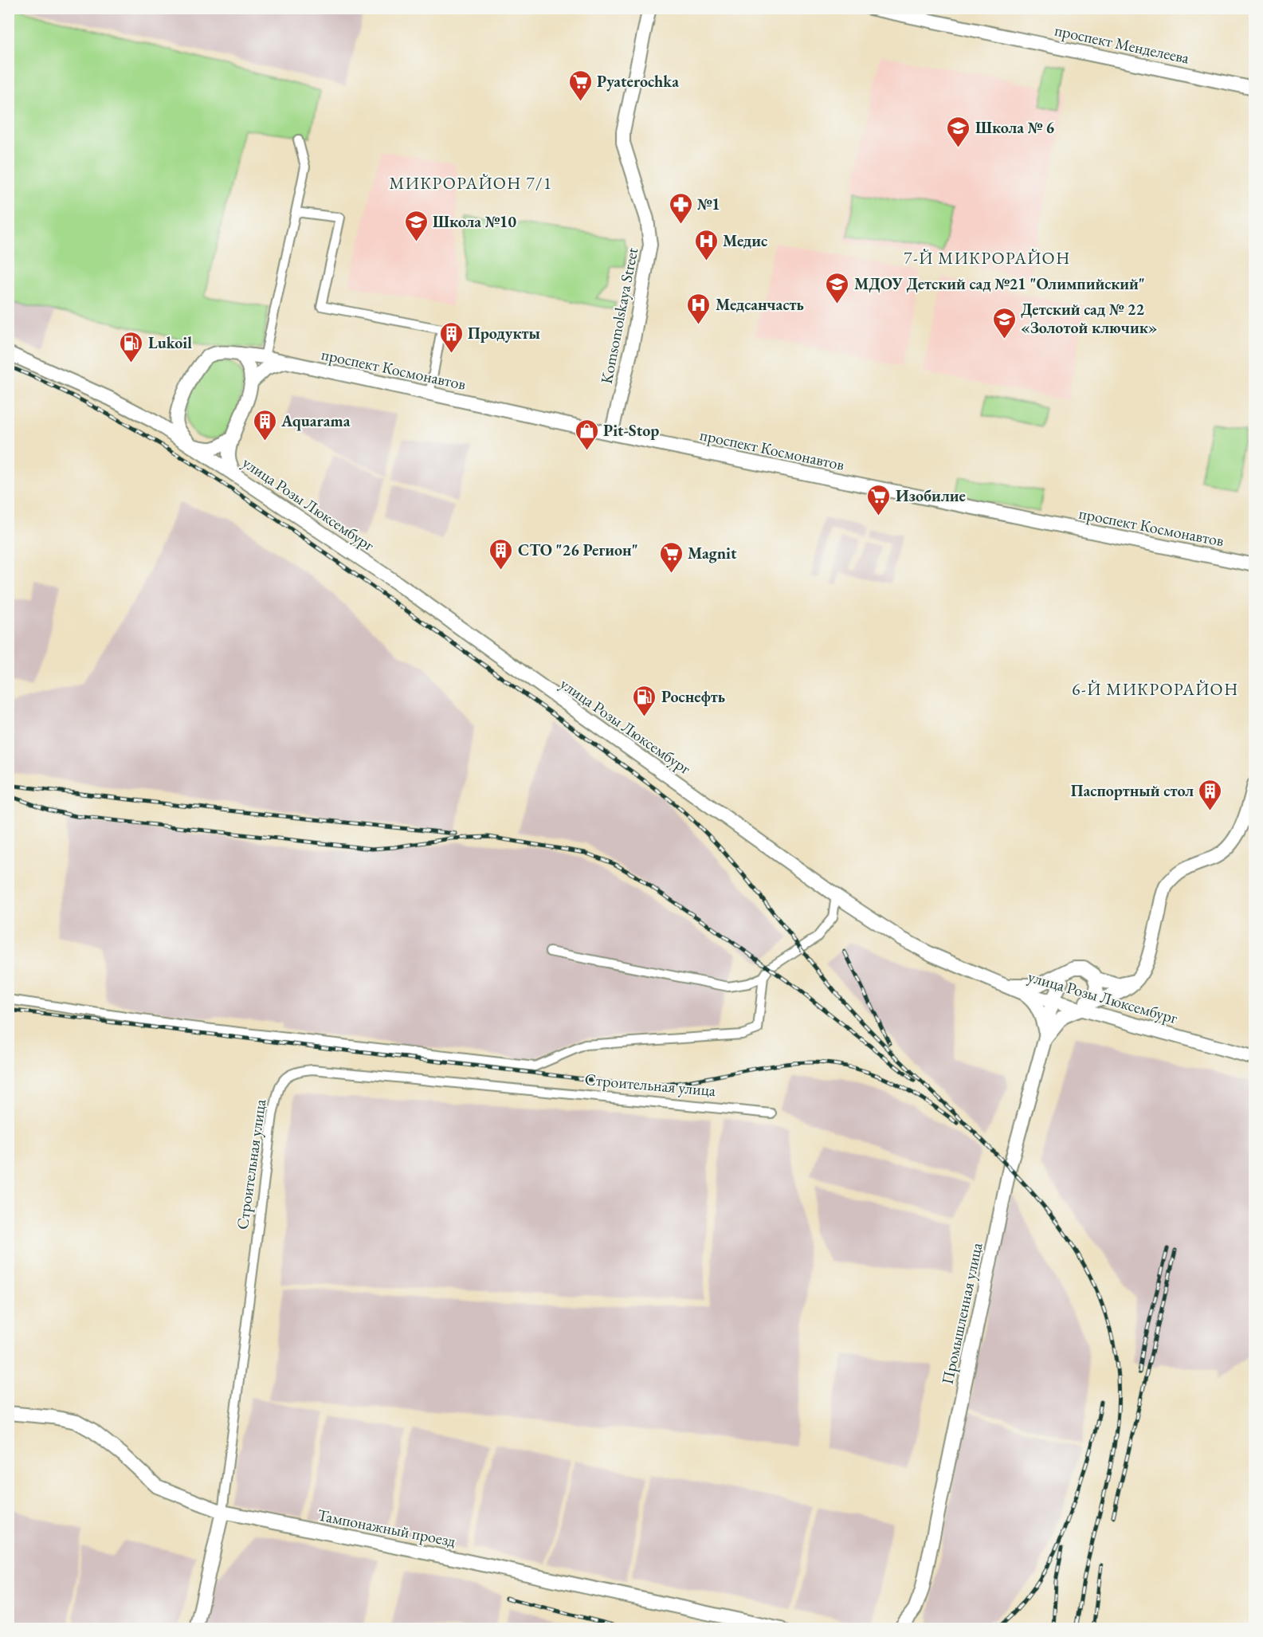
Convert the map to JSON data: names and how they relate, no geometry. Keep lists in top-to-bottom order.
{
  "streets": {
    "main road": [
      "проспект Менделеева",
      "Komsomolskaya Street",
      "проспект Космонавтов",
      "улица Розы Люксембург",
      "Строительная улица",
      "Промышленная улица",
      "Тампонажный проезд"
    ]
  },
  "crossings": [
    ["Komsomolskaya Street", "проспект Космонавтов"],
    ["проспект Космонавтов", "улица Розы Люксембург"],
    ["улица Розы Люксембург", "Промышленная улица"],
    ["Строительная улица", "Тампонажный проезд"]
  ],
  "districts": ["МИКРОРАЙОН 7/1", "7-Й МИКРОРАЙОН", "6-Й МИКРОРАЙОН"],
  "places": {
    "supermarket": ["Pyaterochka", "Изобилие", "Magnit"],
    "school or university": [
      "Школа № 6",
      "Школа №10",
      "МДОУ Детский сад №21 \"Олимпийский\"",
      "Детский сад № 22 «Золотой ключик»"
    ],
    "pharmacy": ["№1"],
    "hospital": ["Медис", "Медсанчасть"],
    "building": [
      "Продукты",
      "Aquarama",
      "СТО \"26 Регион\"",
      "Паспортный стол"
    ],
    "fuel station": ["Lukoil", "Роснефть"],
    "shop": ["Pit-Stop"]
  }
}
